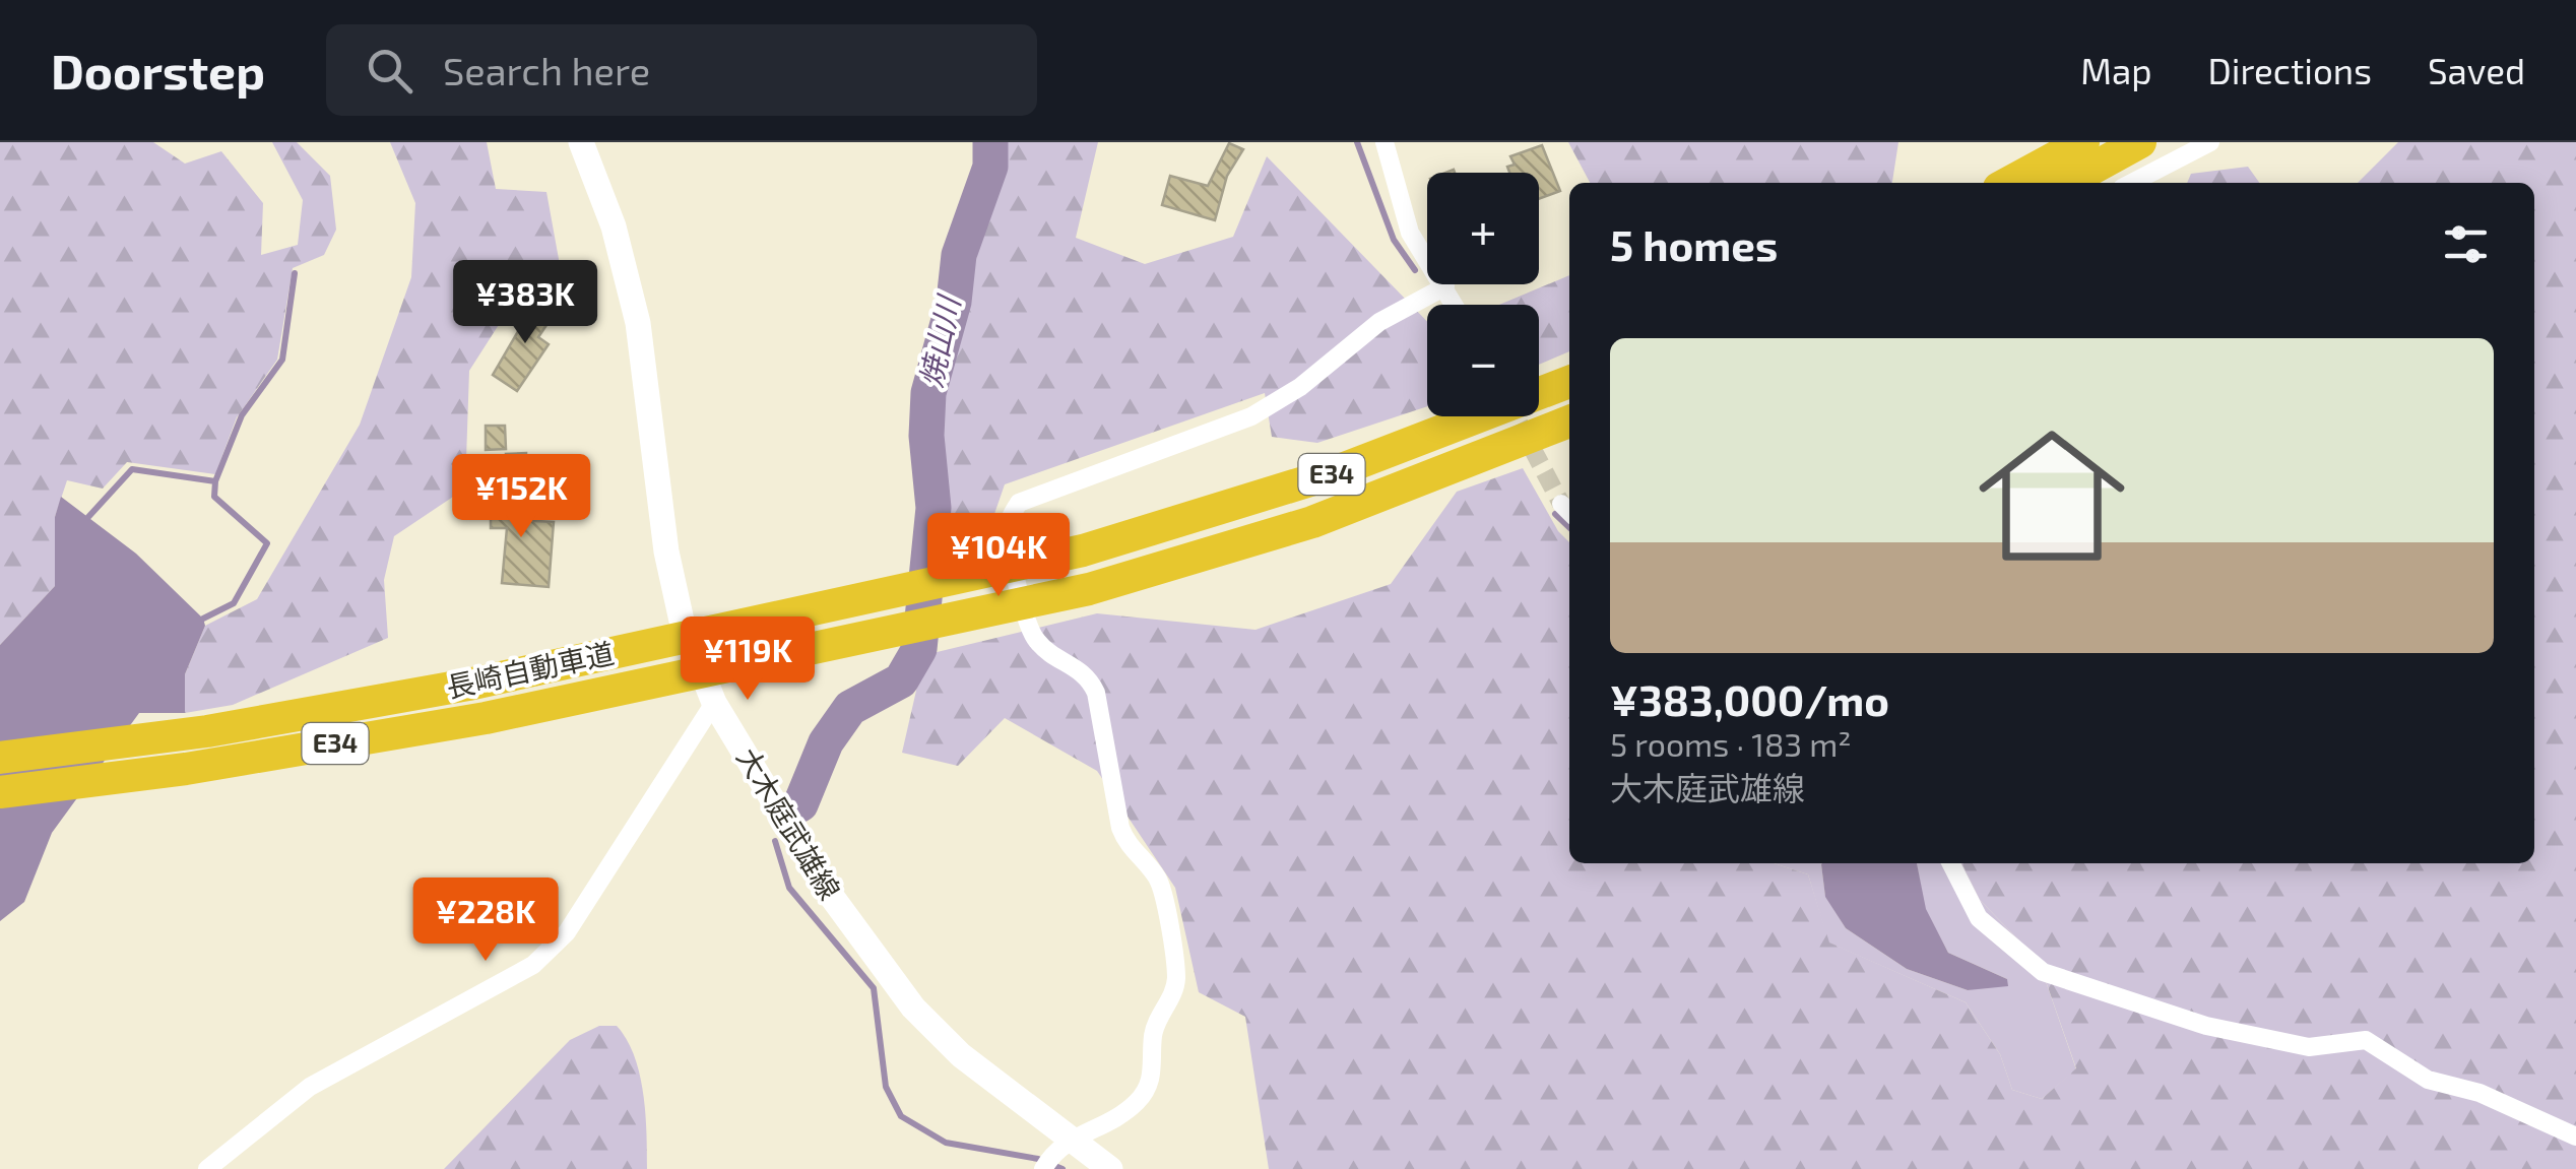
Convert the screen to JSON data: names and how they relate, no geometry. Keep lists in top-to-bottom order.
{
  "streets": {
    "highway": ["E34", "長崎自動車道"],
    "main road": ["大木庭武雄線"]
  },
  "water": ["焼山川"],
  "page": {
    "header": "Doorstep",
    "search": "Search here",
    "nav": ["Map", "Directions", "Saved"],
    "map_buttons": ["+", "−"],
    "heading": "5 homes",
    "price": [
      "¥383K",
      "¥152K",
      "¥104K",
      "¥119K",
      "¥228K"
    ],
    "list": [
      {
        "name": "¥383,000/mo",
        "note": "5 rooms · 183 m² · 大木庭武雄線"
      }
    ]
  }
}
